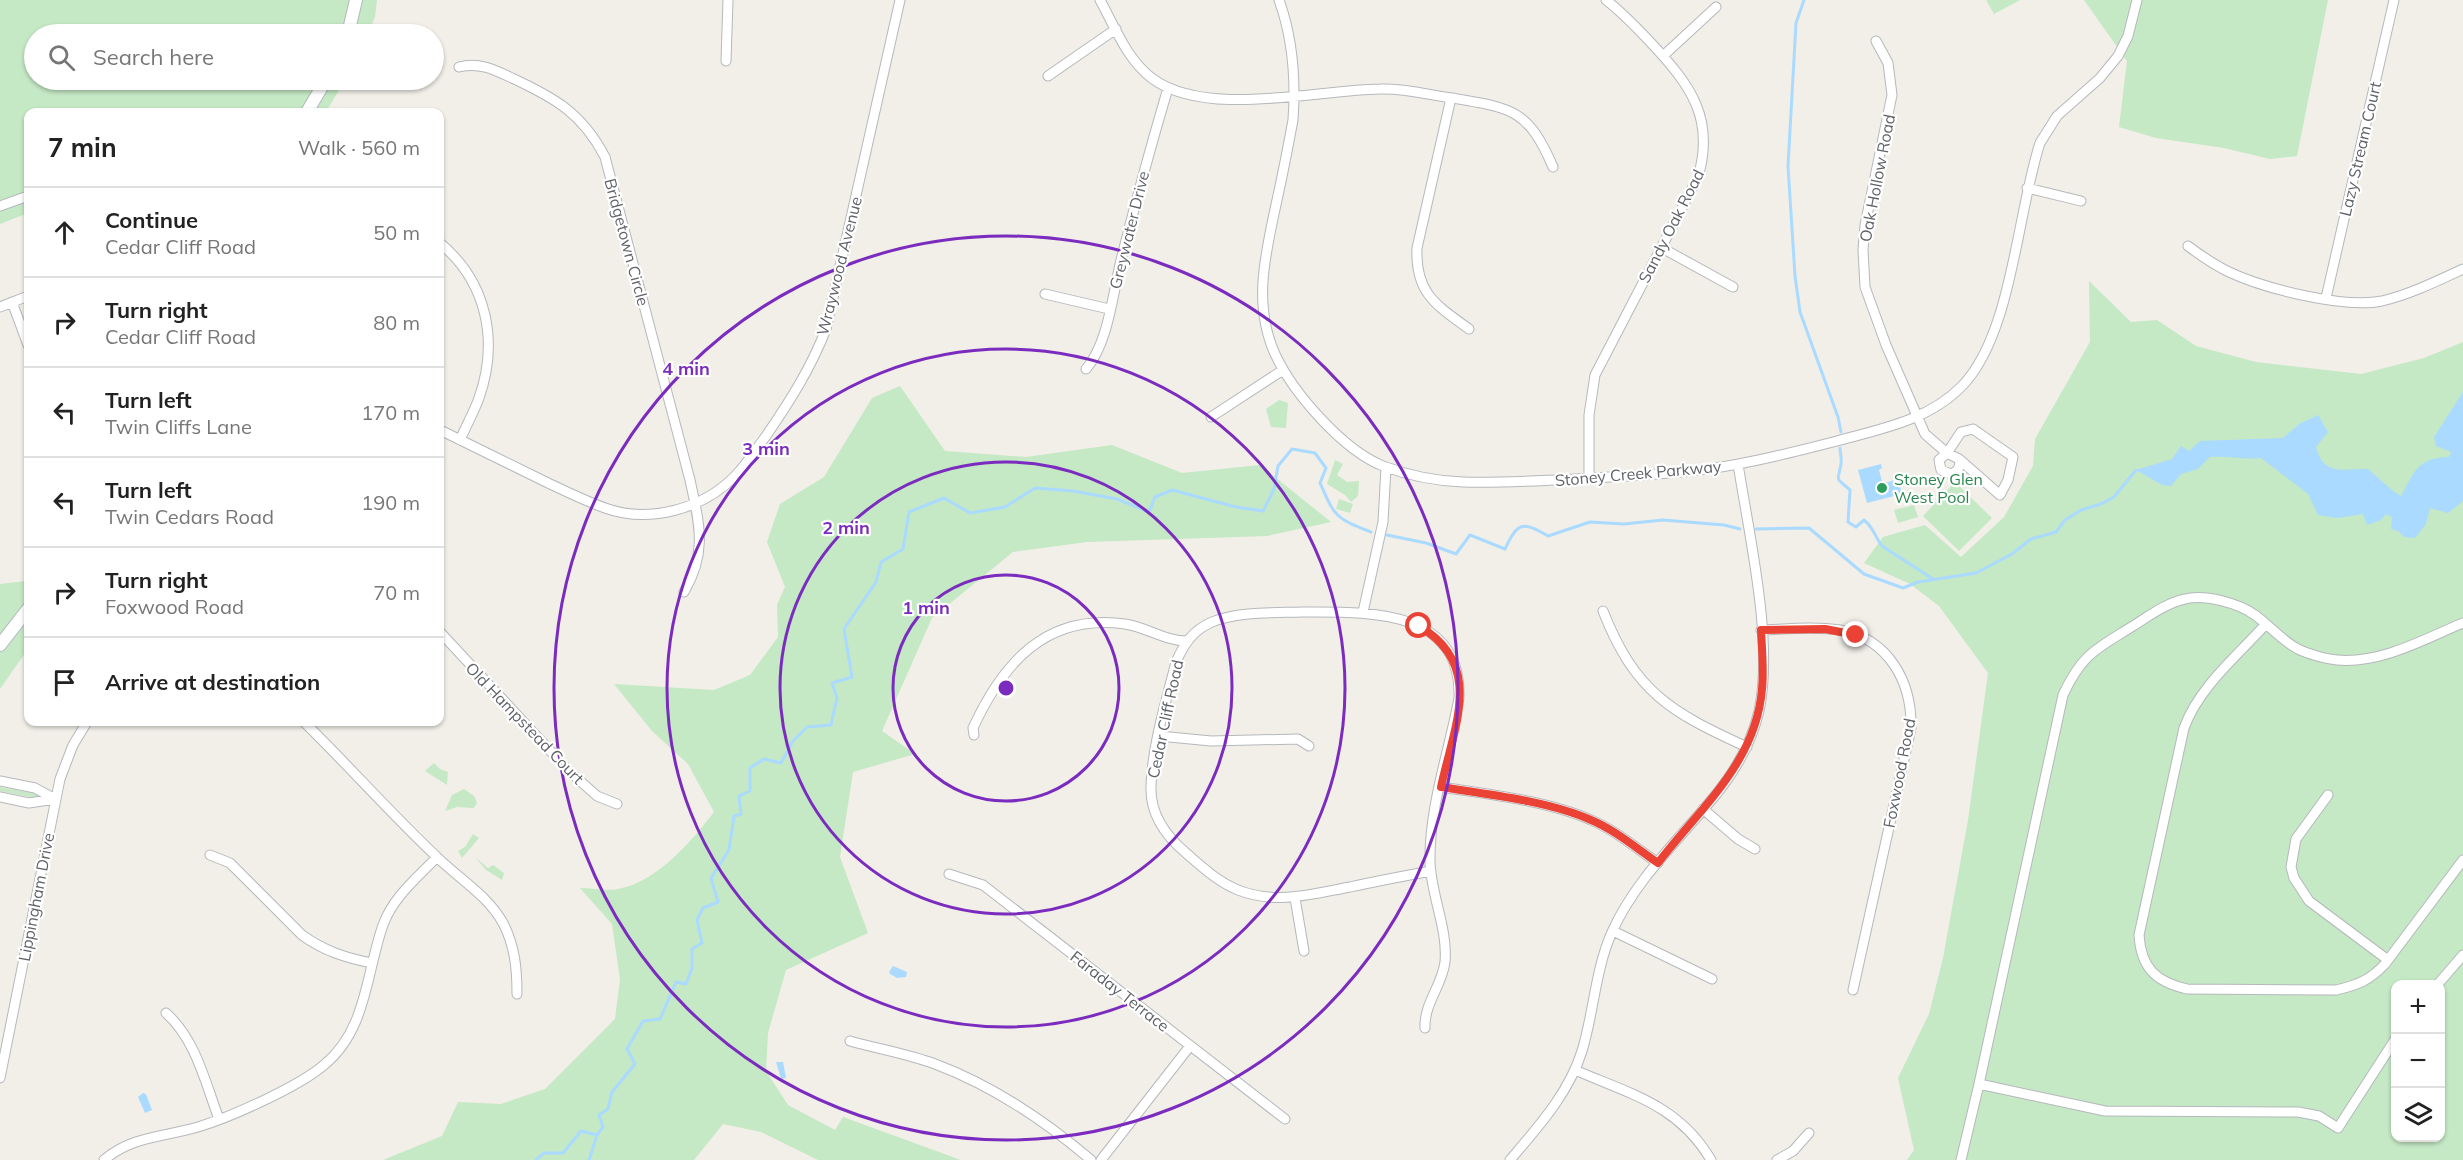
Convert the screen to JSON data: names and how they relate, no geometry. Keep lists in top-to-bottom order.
{
  "streets": {
    "street": [
      "Lazy Stream Court",
      "Oak Hollow Road",
      "Sandy Oak Road",
      "Greywater Drive",
      "Bridgetown Circle",
      "Wraywood Avenue",
      "Stoney Creek Parkway",
      "Cedar Cliff Road",
      "Old Hampstead Court",
      "Foxwood Road",
      "Lippingham Drive",
      "Faraday Terrace"
    ]
  },
  "crossings": [
    ["Oak Hollow Road", "Stoney Creek Parkway"],
    ["Sandy Oak Road", "Stoney Creek Parkway"],
    ["Bridgetown Circle", "Wraywood Avenue"]
  ],
  "places": ["Stoney Glen West Pool"],
  "page": {
    "search": "Search here",
    "heading": ["7 min", "Walk · 560 m"],
    "list": [
      ["Continue", "Cedar Cliff Road", "50 m"],
      ["Turn right", "Cedar Cliff Road", "80 m"],
      ["Turn left", "Twin Cliffs Lane", "170 m"],
      ["Turn left", "Twin Cedars Road", "190 m"],
      ["Turn right", "Foxwood Road", "70 m"],
      "Arrive at destination"
    ],
    "map_buttons": ["+", "−"]
  },
  "rings": [
    "4 min",
    "3 min",
    "2 min",
    "1 min"
  ]
}
